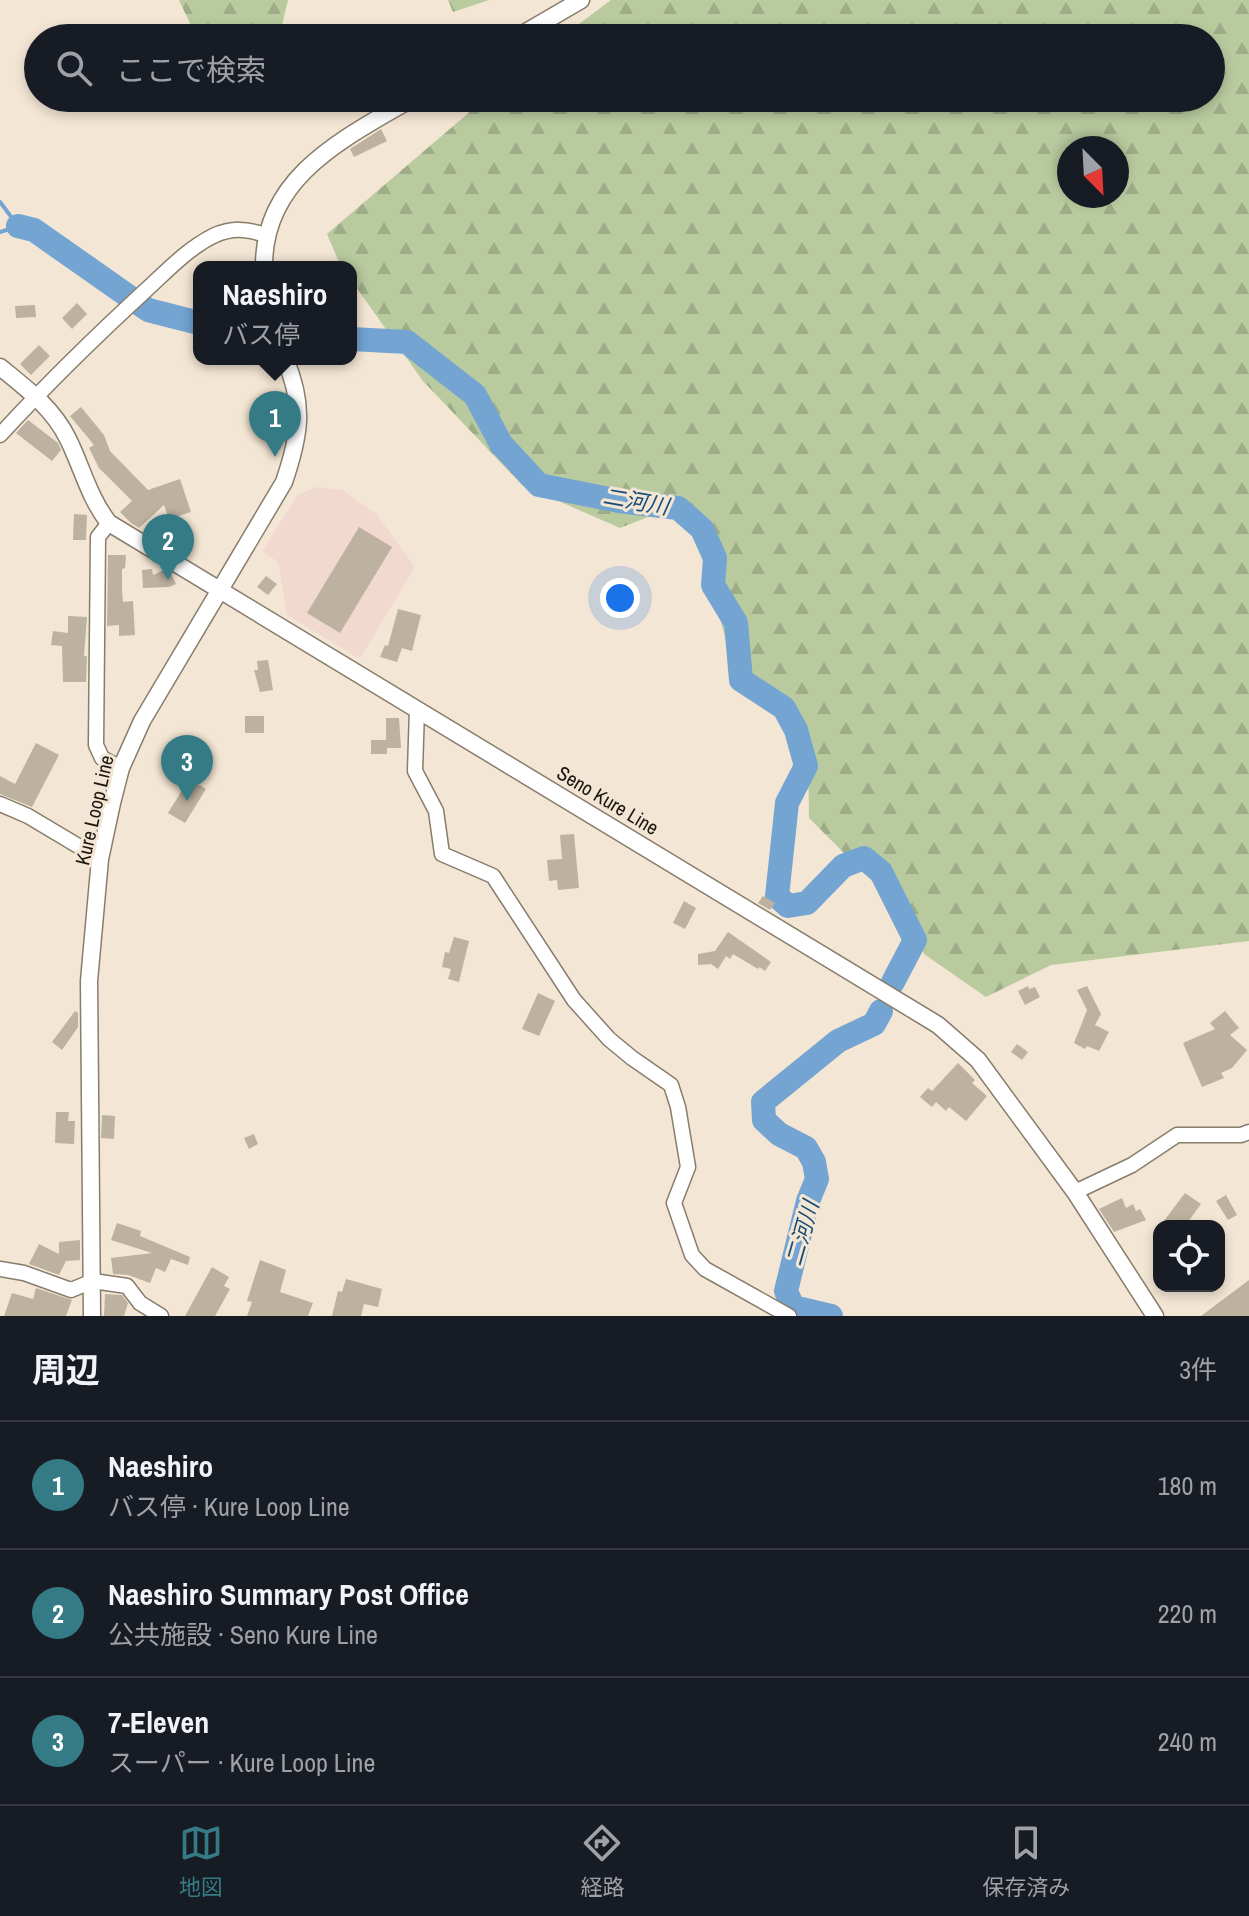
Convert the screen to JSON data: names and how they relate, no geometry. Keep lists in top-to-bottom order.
{
  "streets": {
    "main road": ["Seno Kure Line", "Kure Loop Line"]
  },
  "crossings": [
    ["Seno Kure Line", "Kure Loop Line"]
  ],
  "water": ["二河川"],
  "north": "bottom right",
  "page": {
    "search": "ここで検索",
    "popup": ["Naeshiro", "バス停"],
    "pins": ["1", "2", "3"],
    "heading": ["周辺", "3件"],
    "list": [
      {
        "mark": "1",
        "name": "Naeshiro",
        "note": "バス停 · Kure Loop Line",
        "value": "180 m"
      },
      {
        "mark": "2",
        "name": "Naeshiro Summary Post Office",
        "note": "公共施設 · Seno Kure Line",
        "value": "220 m"
      },
      {
        "mark": "3",
        "name": "7-Eleven",
        "note": "スーパー · Kure Loop Line",
        "value": "240 m"
      }
    ],
    "nav": ["地図", "経路", "保存済み"]
  }
}
